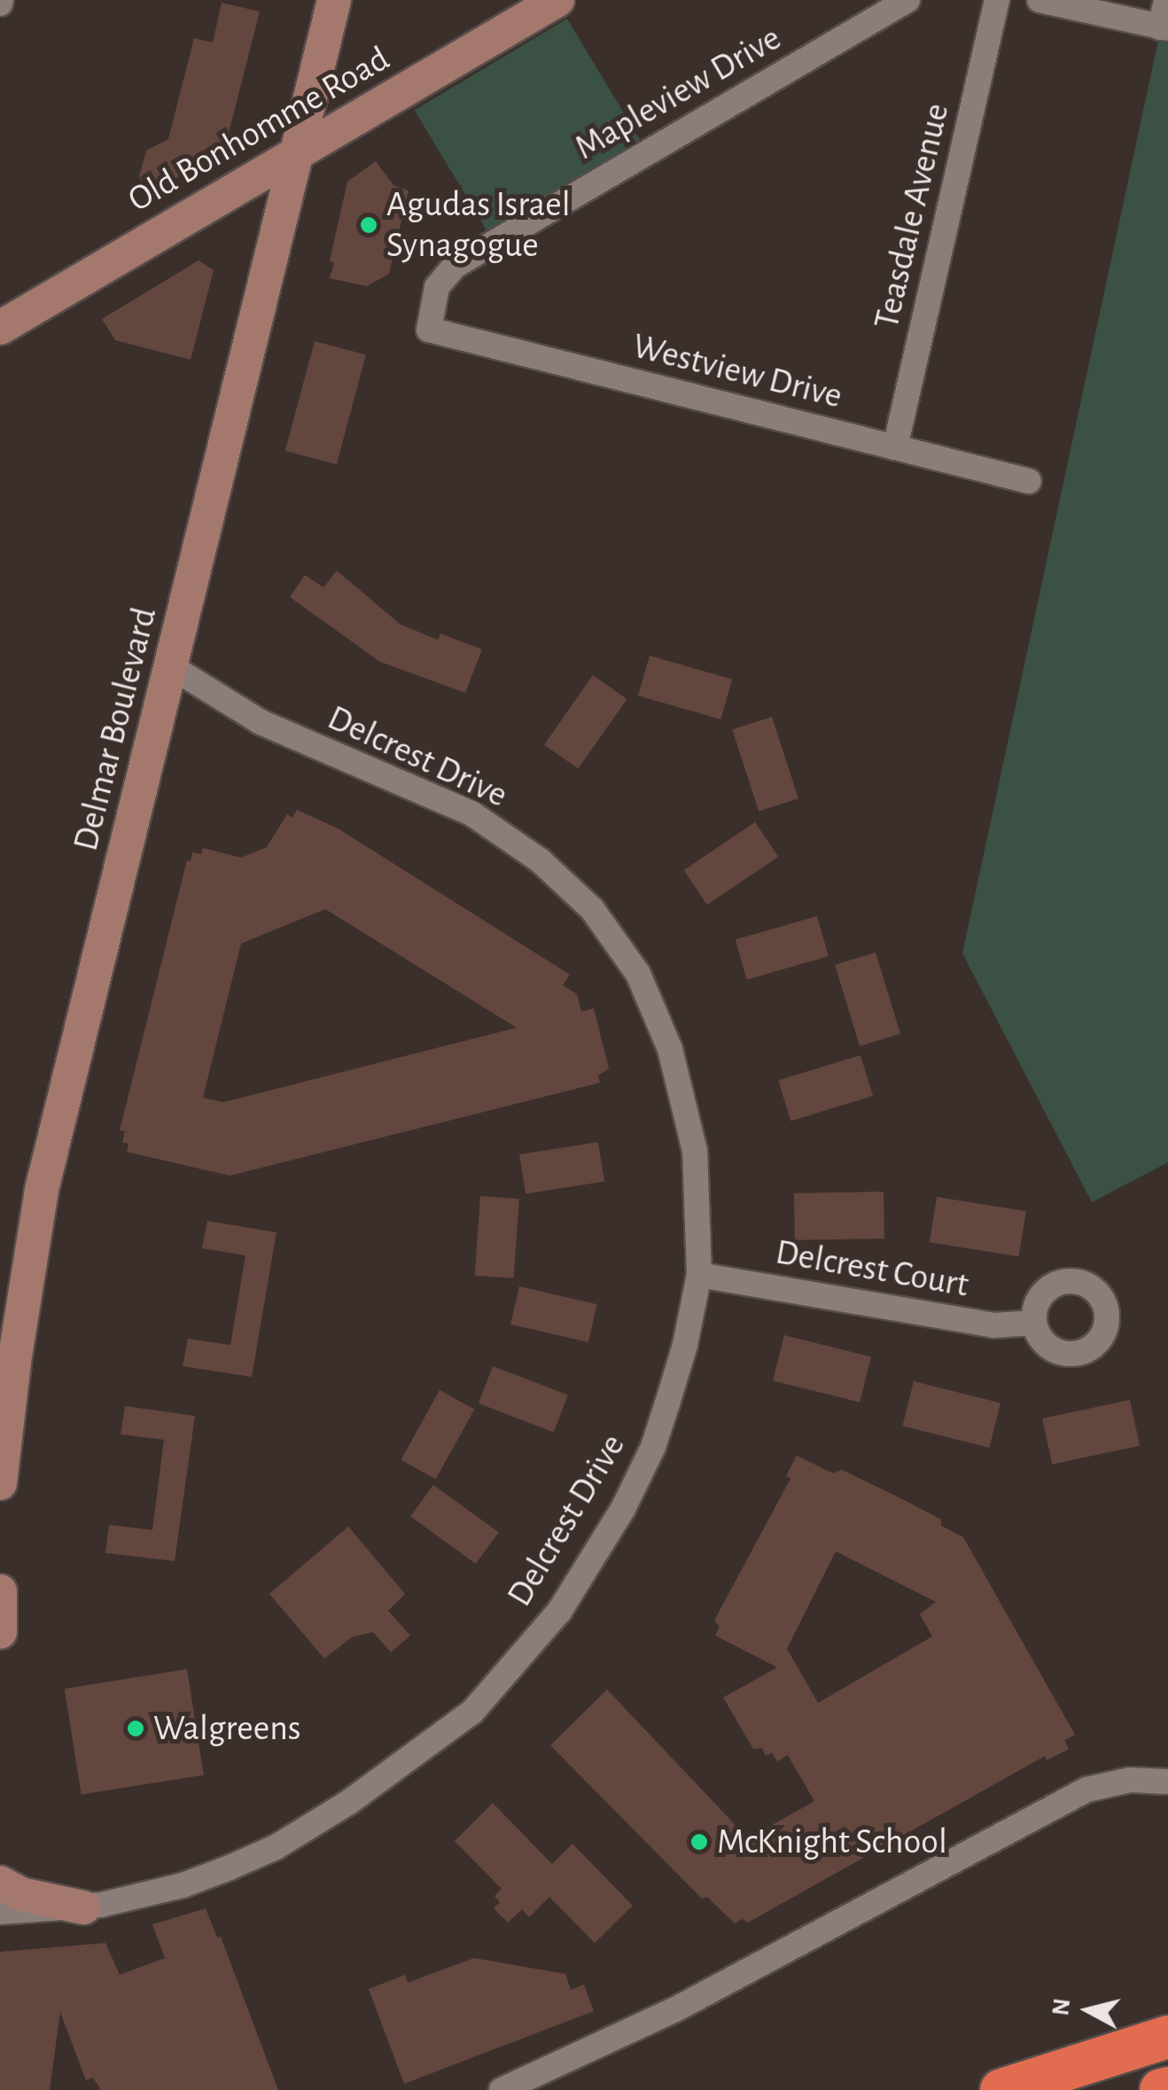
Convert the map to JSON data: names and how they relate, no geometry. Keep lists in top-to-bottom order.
{
  "streets": {
    "main road": ["Old Bonhomme Road", "Delmar Boulevard"],
    "street": [
      "Mapleview Drive",
      "Teasdale Avenue",
      "Westview Drive",
      "Delcrest Drive",
      "Delcrest Court"
    ]
  },
  "crossings": [
    ["Mapleview Drive", "Westview Drive"],
    ["Old Bonhomme Road", "Delmar Boulevard"],
    ["Teasdale Avenue", "Westview Drive"],
    ["Delmar Boulevard", "Delcrest Drive"],
    ["Delcrest Drive", "Delcrest Court"]
  ],
  "places": ["Agudas Israel Synagogue", "Walgreens", "McKnight School"],
  "north": "left"
}
